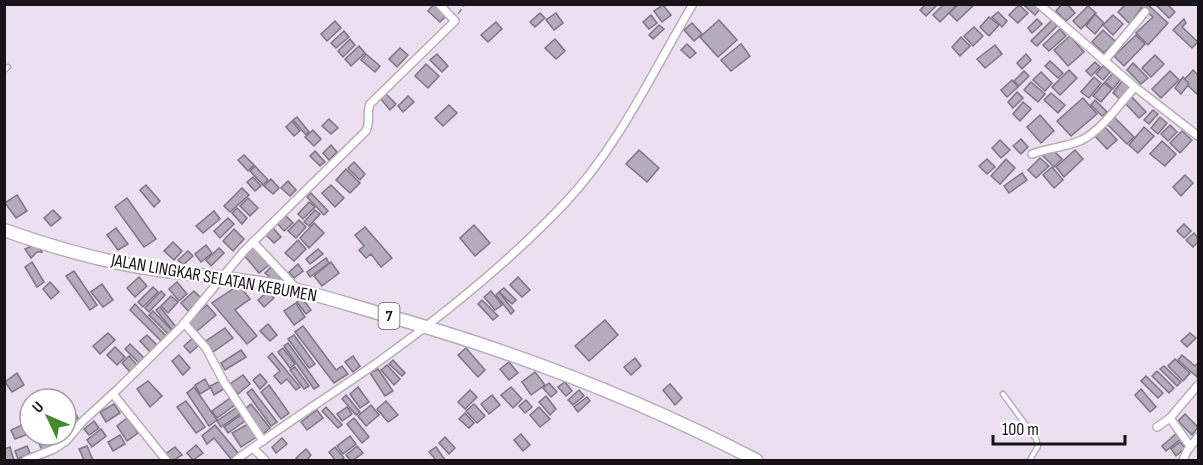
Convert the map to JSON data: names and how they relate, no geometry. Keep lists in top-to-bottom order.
{
  "streets": {
    "highway": ["JALAN LINGKAR SELATAN KEBUMEN", "7"]
  },
  "scale_bar": "100 m",
  "north": "top left"
}
